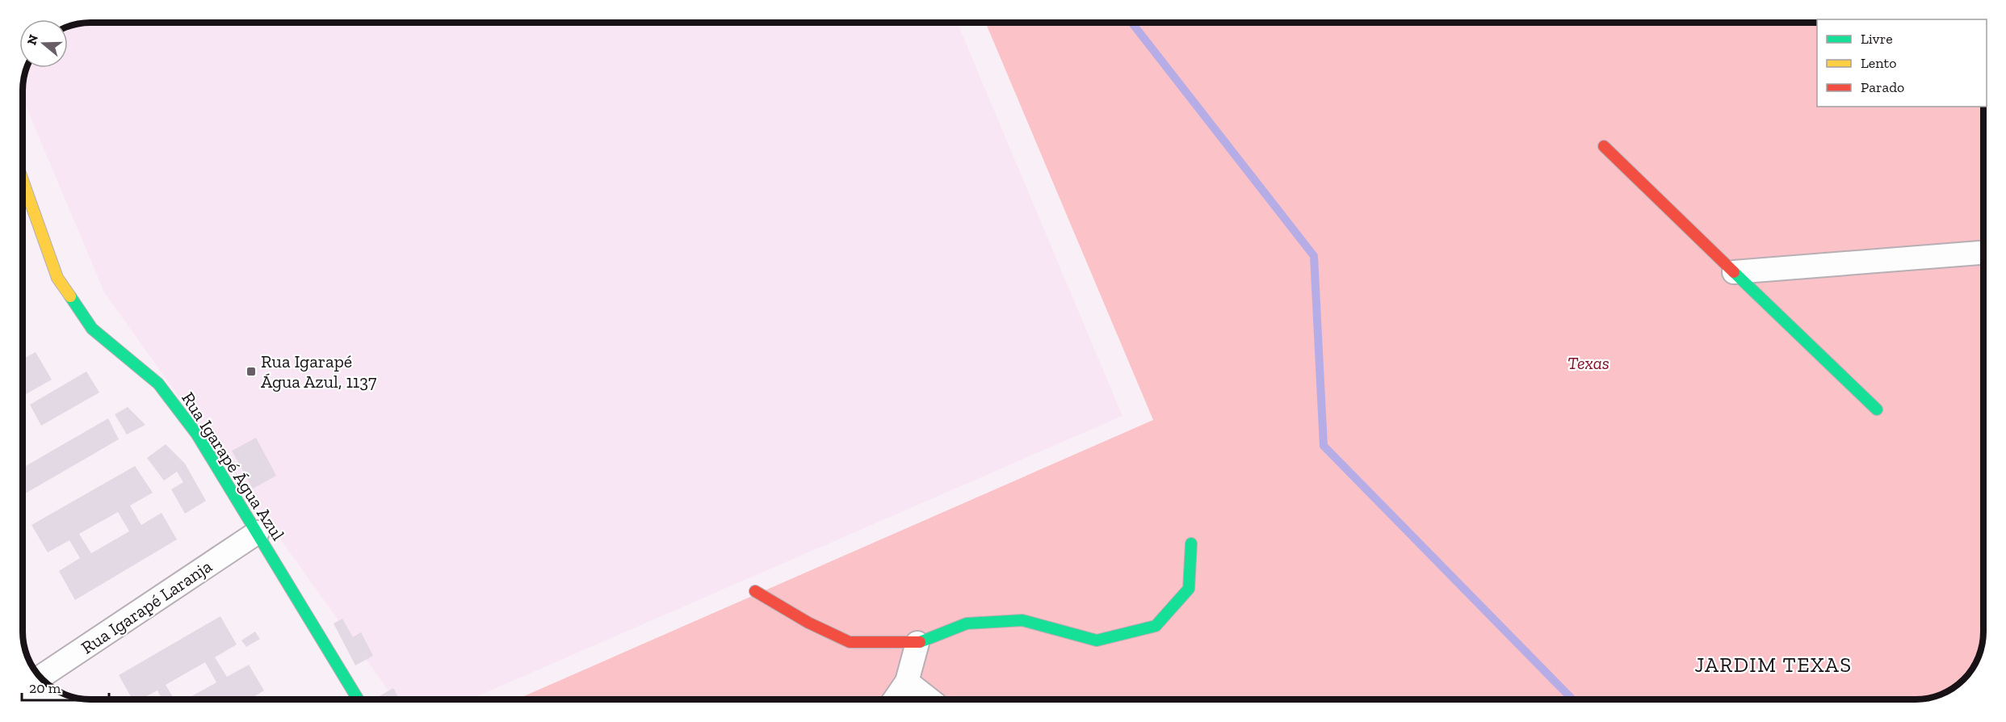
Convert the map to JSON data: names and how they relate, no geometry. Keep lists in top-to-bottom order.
{
  "streets": {
    "street": ["Rua Igarapé Água Azul", "Rua Igarapé Laranja"]
  },
  "crossings": [
    ["Rua Igarapé Água Azul", "Rua Igarapé Laranja"]
  ],
  "districts": ["JARDIM TEXAS"],
  "parks": ["Texas"],
  "places": {
    "transit": ["Rua Igarapé Água Azul, 1137"]
  },
  "legend": ["Livre", "Lento", "Parado"],
  "scale_bar": "20 m",
  "north": "left"
}
